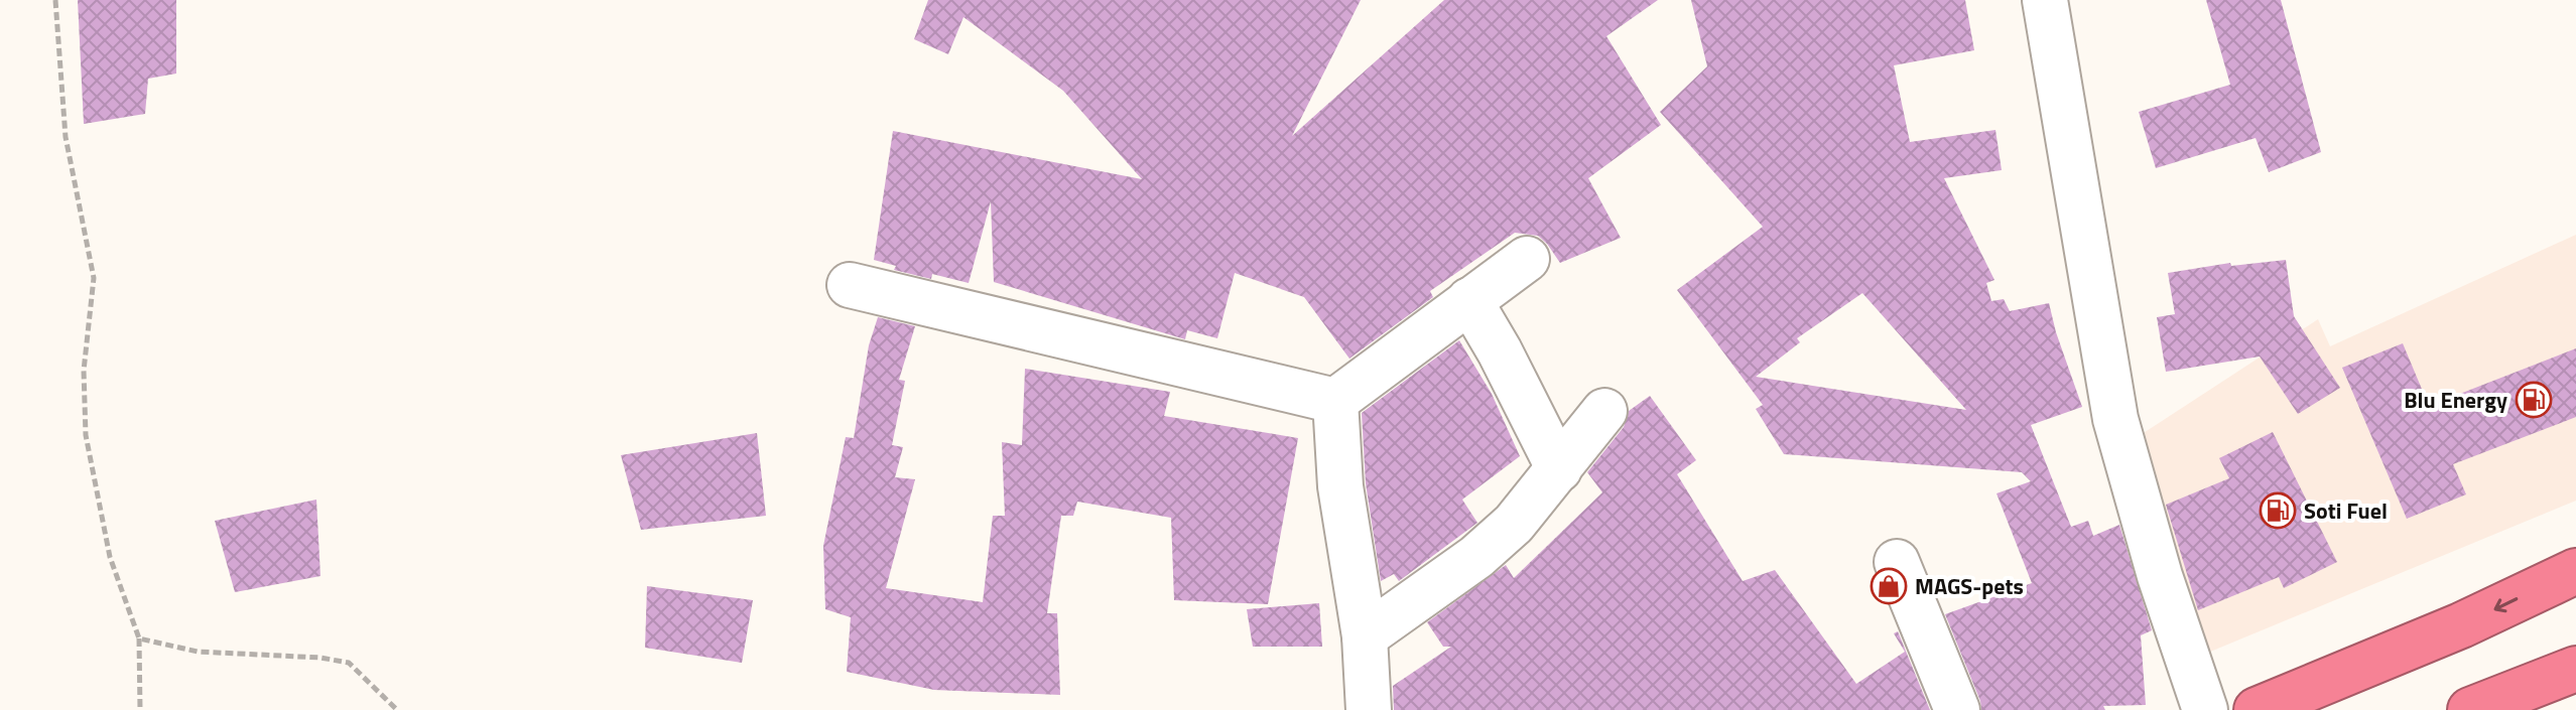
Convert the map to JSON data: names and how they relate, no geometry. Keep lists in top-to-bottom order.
{
  "places": {
    "fuel station": ["Blu Energy", "Soti Fuel"],
    "shop": ["MAGS-pets"]
  }
}
